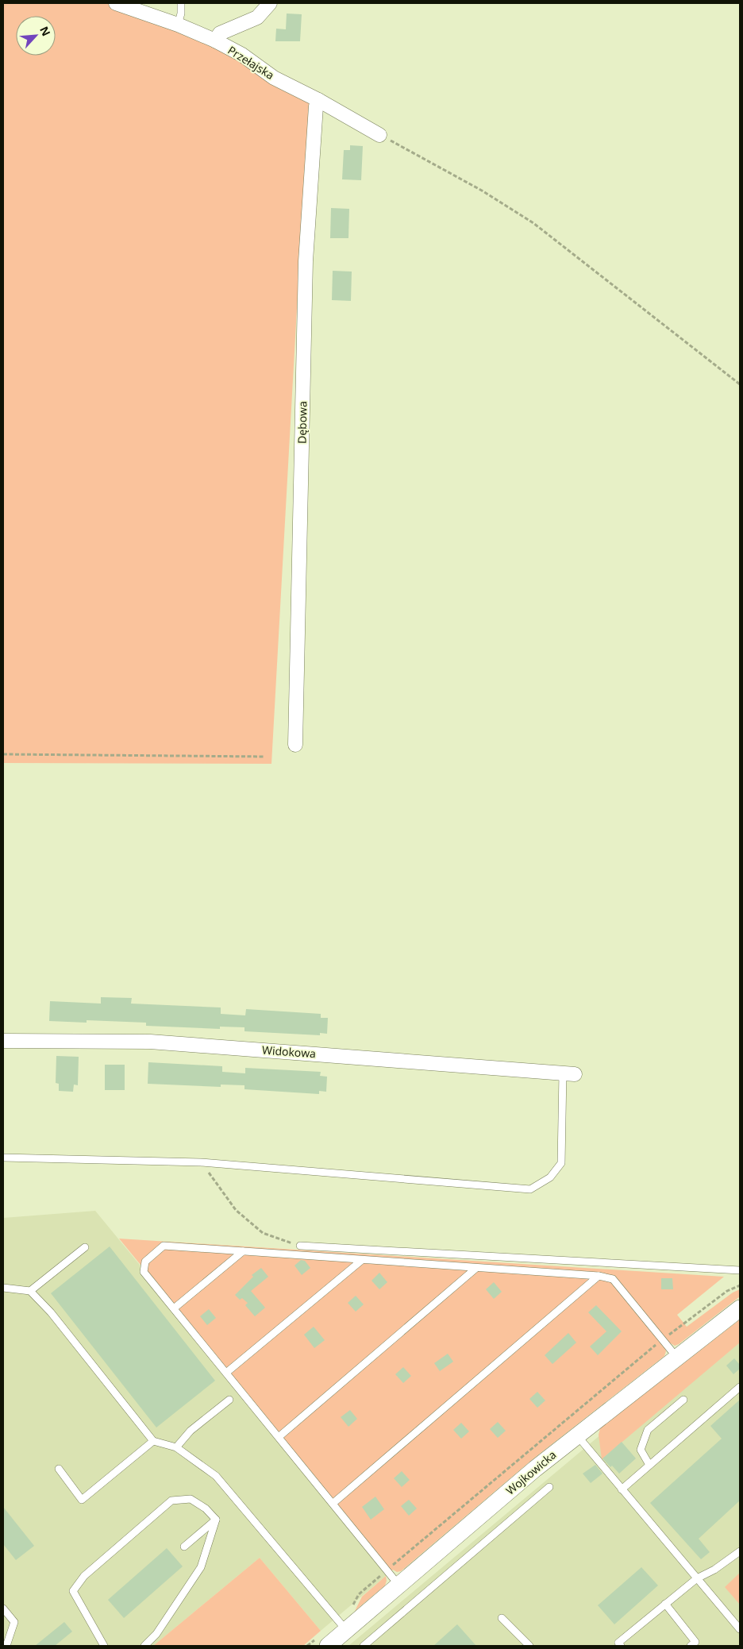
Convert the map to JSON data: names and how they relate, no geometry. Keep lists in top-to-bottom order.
{
  "streets": {
    "street": [
      "Przełajska",
      "Dębowa",
      "Widokowa",
      "Wojkowicka"
    ]
  },
  "crossings": [
    ["Przełajska", "Dębowa"]
  ],
  "north": "top right"
}
